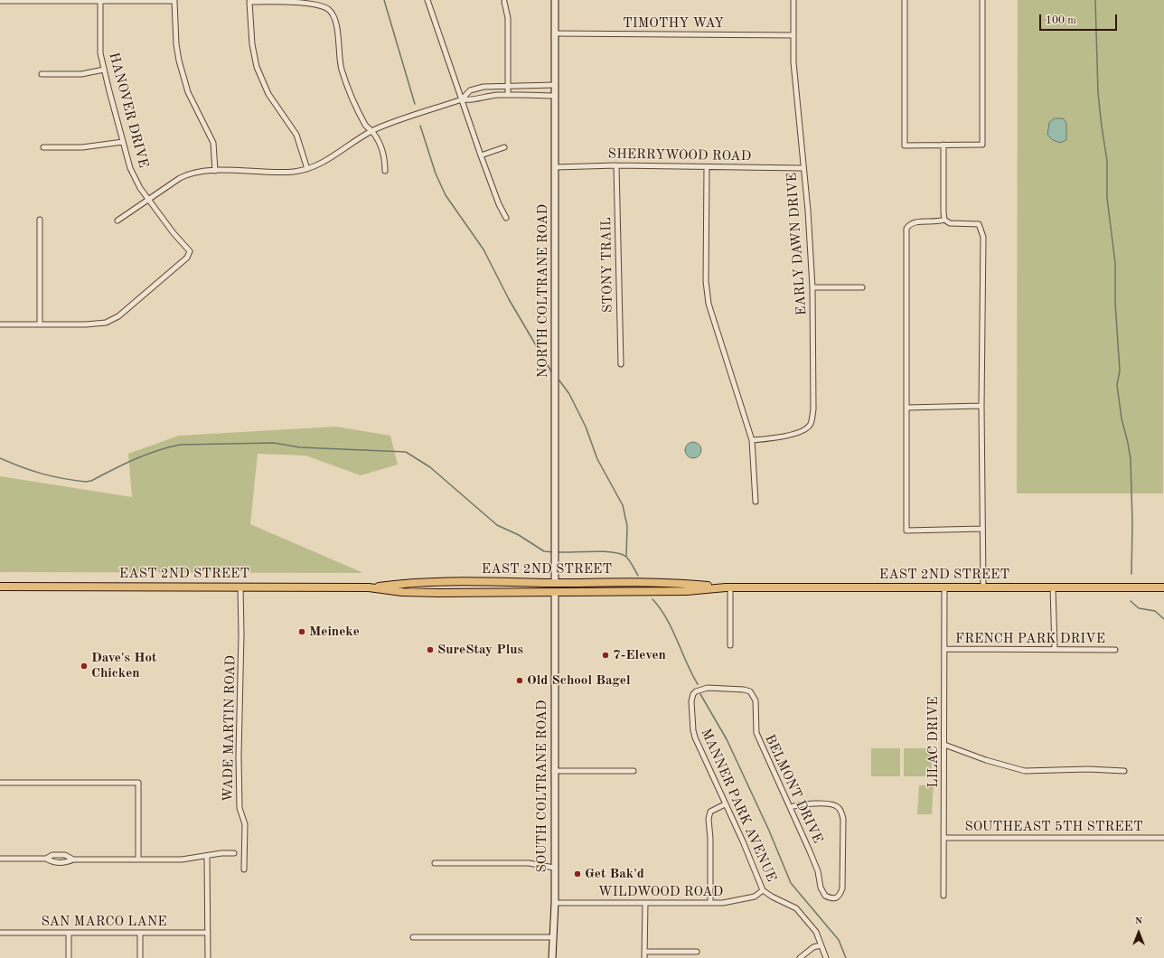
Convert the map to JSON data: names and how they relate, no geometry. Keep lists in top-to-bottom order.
{
  "streets": {
    "main road": ["EAST 2ND STREET"],
    "street": [
      "TIMOTHY WAY",
      "HANOVER DRIVE",
      "SHERRYWOOD ROAD",
      "EARLY DAWN DRIVE",
      "STONY TRAIL",
      "NORTH COLTRANE ROAD",
      "FRENCH PARK DRIVE",
      "WADE MARTIN ROAD",
      "LILAC DRIVE",
      "SOUTH COLTRANE ROAD",
      "BELMONT DRIVE",
      "MANNER PARK AVENUE",
      "SOUTHEAST 5TH STREET",
      "WILDWOOD ROAD",
      "SAN MARCO LANE"
    ]
  },
  "crossings": [
    ["TIMOTHY WAY", "EARLY DAWN DRIVE"],
    ["TIMOTHY WAY", "NORTH COLTRANE ROAD"],
    ["SHERRYWOOD ROAD", "EARLY DAWN DRIVE"],
    ["SHERRYWOOD ROAD", "STONY TRAIL"],
    ["SHERRYWOOD ROAD", "NORTH COLTRANE ROAD"],
    ["NORTH COLTRANE ROAD", "EAST 2ND STREET"],
    ["EAST 2ND STREET", "WADE MARTIN ROAD"],
    ["EAST 2ND STREET", "LILAC DRIVE"],
    ["EAST 2ND STREET", "SOUTH COLTRANE ROAD"],
    ["FRENCH PARK DRIVE", "LILAC DRIVE"],
    ["LILAC DRIVE", "SOUTHEAST 5TH STREET"],
    ["SOUTH COLTRANE ROAD", "WILDWOOD ROAD"],
    ["BELMONT DRIVE", "MANNER PARK AVENUE"],
    ["MANNER PARK AVENUE", "WILDWOOD ROAD"]
  ],
  "places": [
    "Meineke",
    "SureStay Plus",
    "7-Eleven",
    "Dave's Hot Chicken",
    "Old School Bagel",
    "Get Bak'd"
  ],
  "scale_bar": "100 m",
  "north": "top"
}
